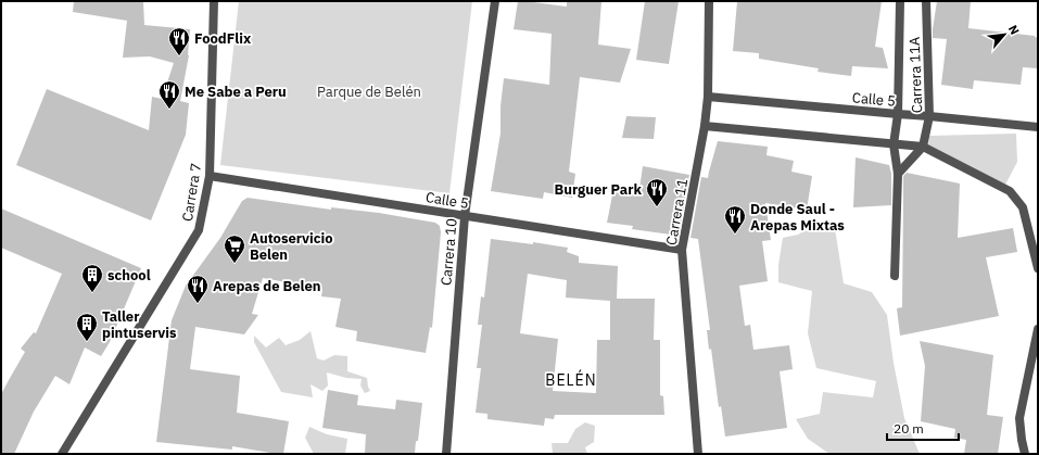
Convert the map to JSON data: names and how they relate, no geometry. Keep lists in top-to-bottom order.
{
  "streets": {
    "street": [
      "Carrera 11A",
      "Calle 5",
      "Carrera 7",
      "Carrera 11",
      "Carrera 10"
    ]
  },
  "crossings": [
    ["Carrera 11A", "Calle 5"],
    ["Calle 5", "Carrera 7"],
    ["Calle 5", "Carrera 11"],
    ["Calle 5", "Carrera 10"]
  ],
  "districts": ["BELÉN"],
  "parks": ["Parque de Belén"],
  "places": {
    "restaurant": [
      "FoodFlix",
      "Me Sabe a Peru",
      "Burguer Park",
      "Donde Saul - Arepas Mixtas",
      "Arepas de Belen"
    ],
    "supermarket": ["Autoservicio Belen"],
    "building": ["school", "Taller pintuservis"]
  },
  "scale_bar": "20 m",
  "north": "top right"
}
